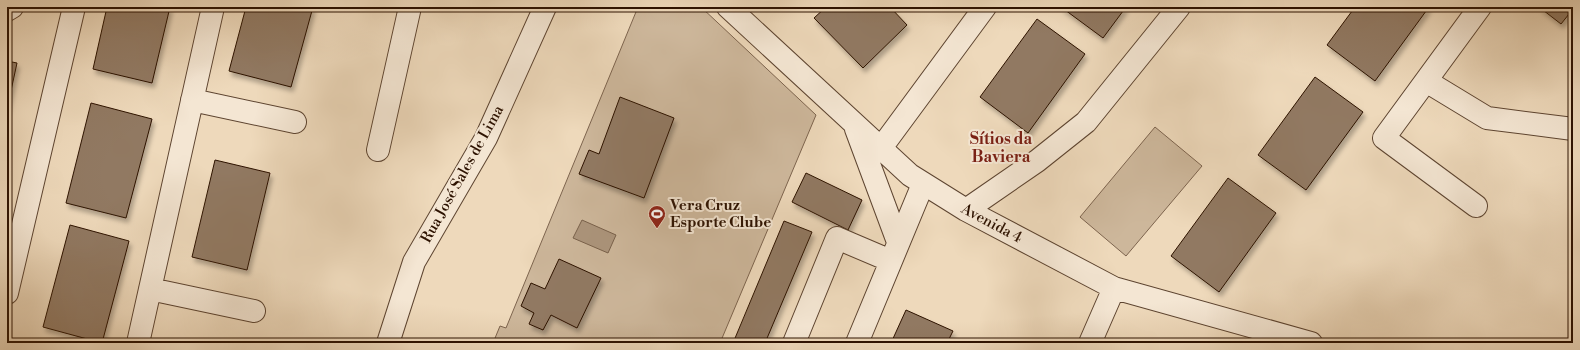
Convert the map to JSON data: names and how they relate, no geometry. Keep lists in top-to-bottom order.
{
  "streets": {
    "street": ["Rua José Sales de Lima", "Avenida 4"]
  },
  "districts": ["Sítios da Baviera"],
  "places": {
    "sports": ["Vera Cruz Esporte Clube"]
  }
}
